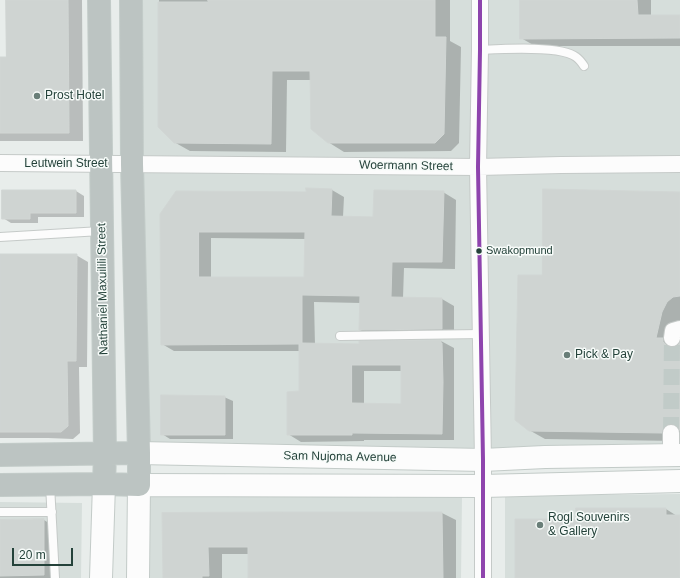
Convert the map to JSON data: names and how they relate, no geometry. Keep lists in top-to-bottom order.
{
  "streets": {
    "highway": ["Nathaniel Maxuilili Street", "Sam Nujoma Avenue"],
    "street": ["Leutwein Street", "Woermann Street"]
  },
  "crossings": [
    ["Leutwein Street", "Woermann Street"],
    ["Leutwein Street", "Nathaniel Maxuilili Street"],
    ["Nathaniel Maxuilili Street", "Sam Nujoma Avenue"]
  ],
  "places": [
    "Prost Hotel",
    "Swakopmund",
    "Pick & Pay",
    "Rogl Souvenirs & Gallery"
  ],
  "scale_bar": "20 m"
}
